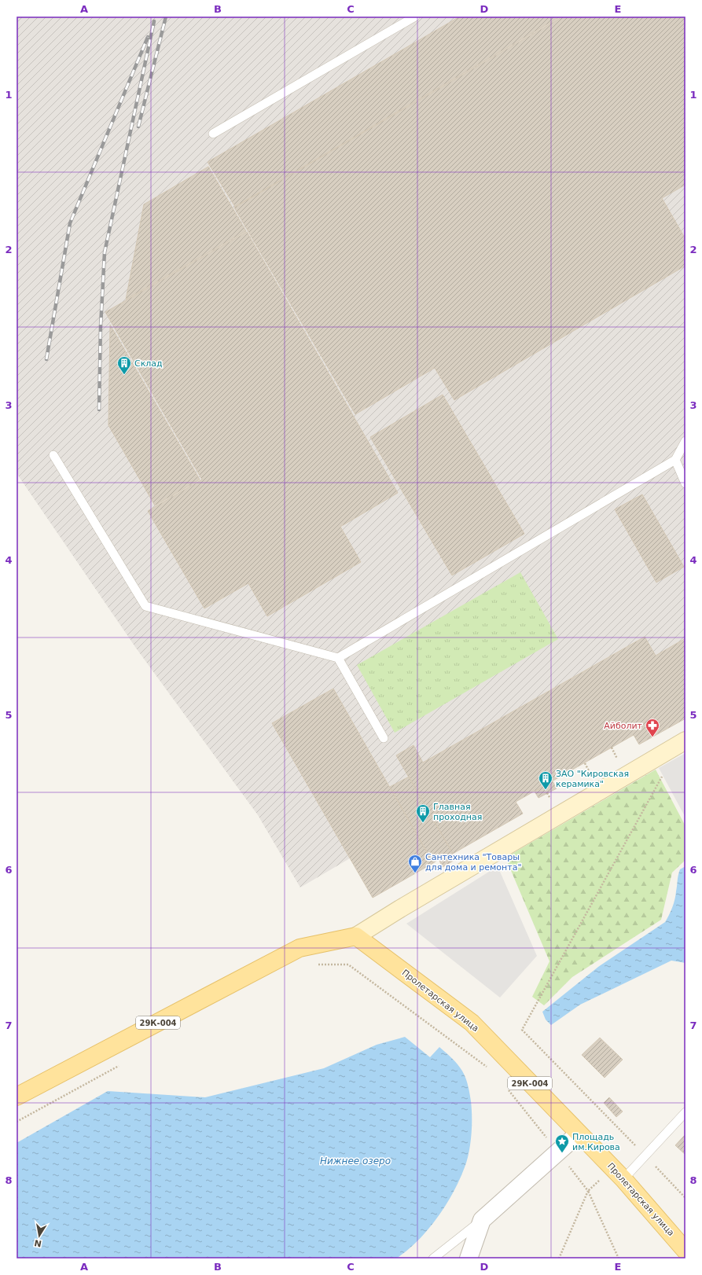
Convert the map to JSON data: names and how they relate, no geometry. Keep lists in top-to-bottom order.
{
  "streets": {
    "main road": ["Пролетарская улица", "29К-004"]
  },
  "crossings": [
    ["Пролетарская улица", "29К-004"]
  ],
  "water": ["Нижнее озеро"],
  "places": {
    "building": ["Склад", "ЗАО \"Кировская керамика\"", "Главная проходная"],
    "pharmacy": ["Айболит"],
    "shop": ["Сантехника \"Товары для дома и ремонта\""],
    "place": ["Площадь им.Кирова"]
  },
  "north": "bottom",
  "grid": {
    "columns": [
      "A",
      "B",
      "C",
      "D",
      "E"
    ],
    "rows": [
      "1",
      "2",
      "3",
      "4",
      "5",
      "6",
      "7",
      "8"
    ]
  }
}
